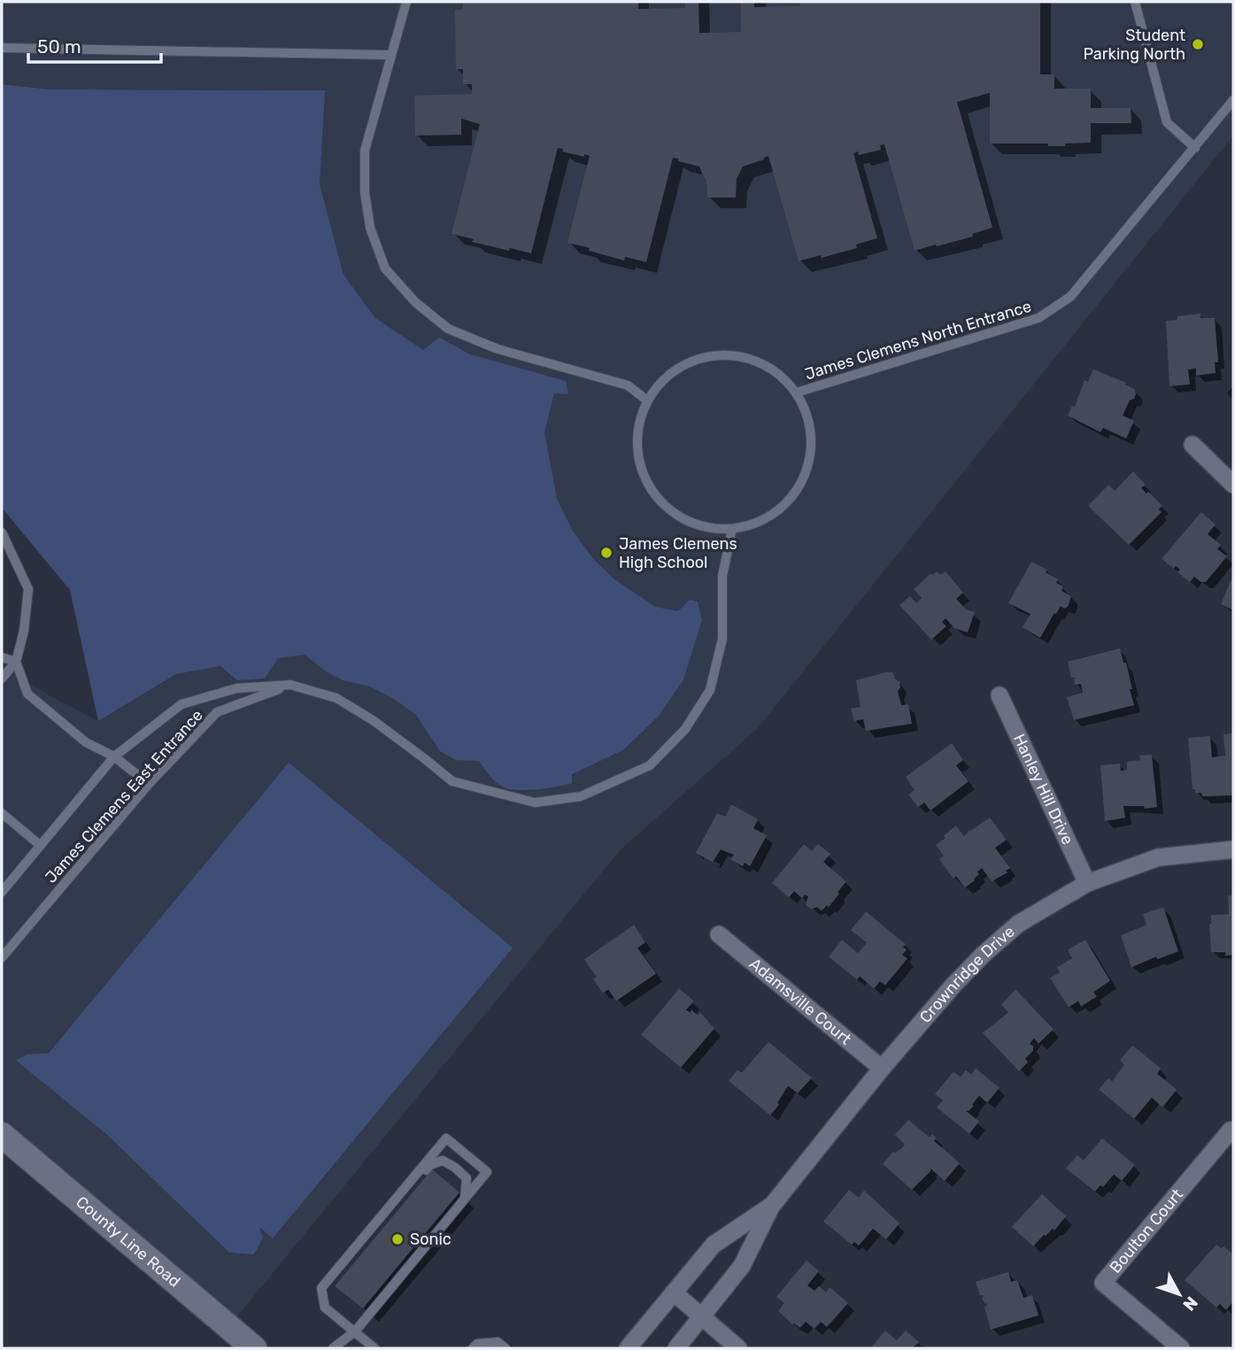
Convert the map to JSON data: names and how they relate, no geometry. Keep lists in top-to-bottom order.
{
  "streets": {
    "main road": ["County Line Road"],
    "street": [
      "Hanley Hill Drive",
      "Crownridge Drive",
      "Adamsville Court",
      "Boulton Court"
    ],
    "lane": ["James Clemens North Entrance", "James Clemens East Entrance"]
  },
  "crossings": [
    ["James Clemens North Entrance", "James Clemens East Entrance"],
    ["Hanley Hill Drive", "Crownridge Drive"],
    ["Crownridge Drive", "Adamsville Court"]
  ],
  "places": ["Student Parking North", "James Clemens High School", "Sonic"],
  "scale_bar": "50 m",
  "north": "bottom right"
}
